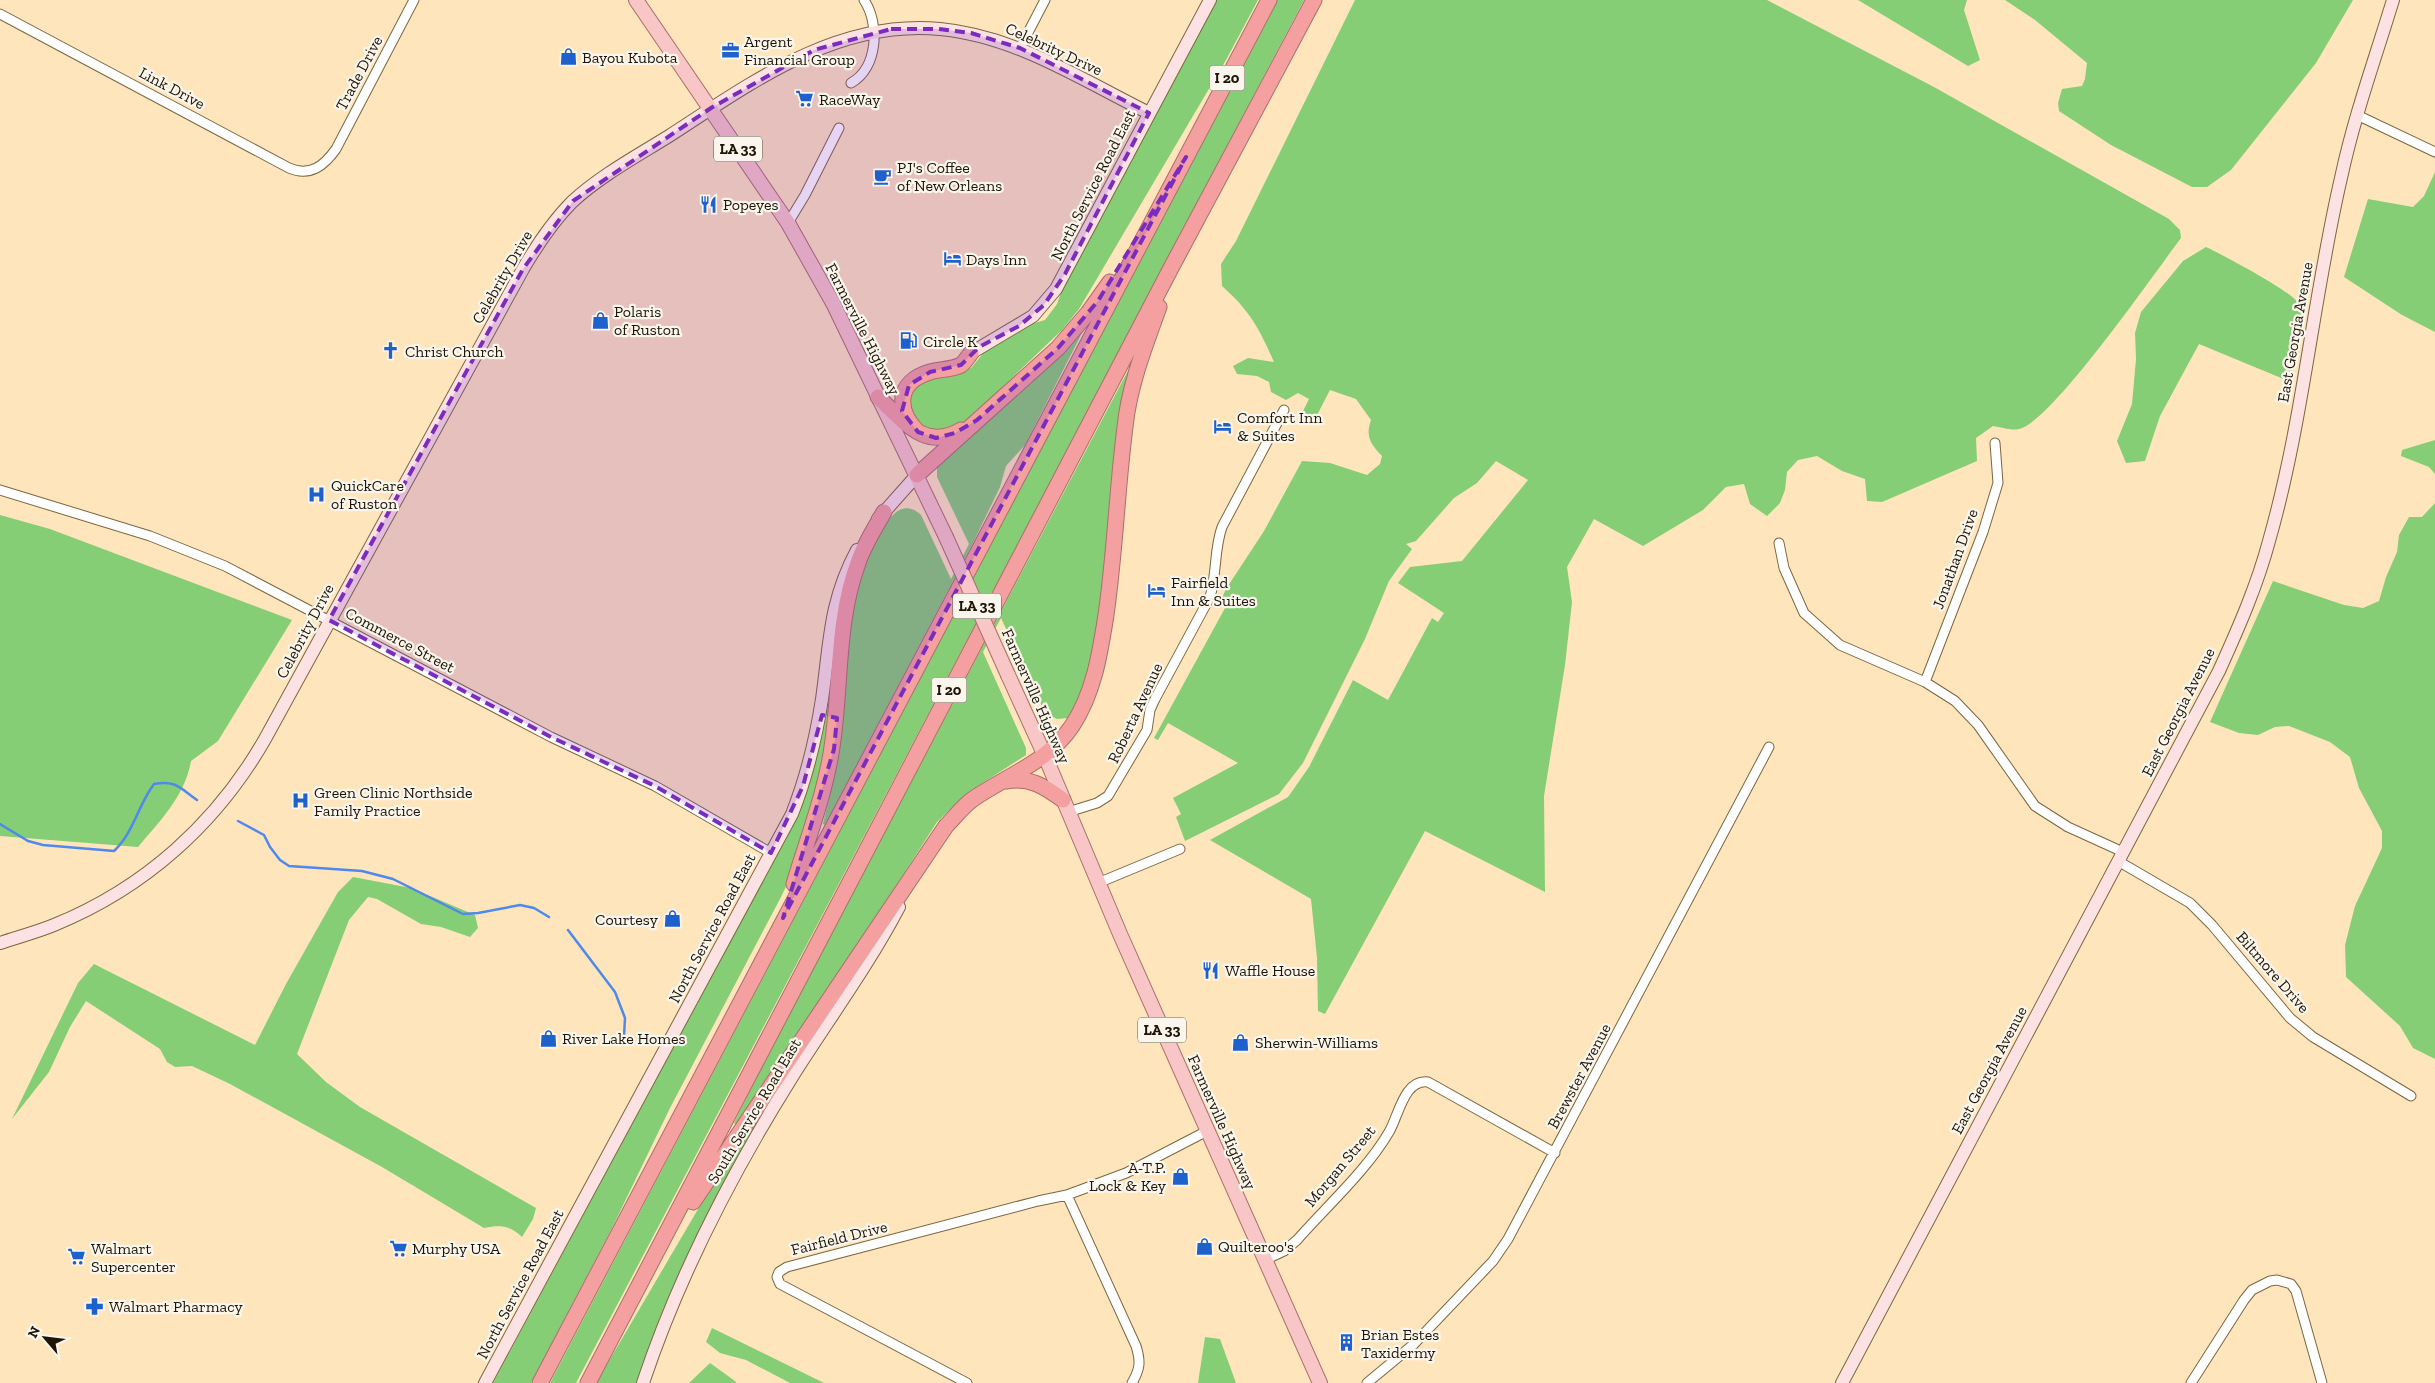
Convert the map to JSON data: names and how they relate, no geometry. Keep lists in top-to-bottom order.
{
  "streets": {
    "highway": ["I 20"],
    "main road": [
      "Celebrity Drive",
      "LA 33",
      "North Service Road East",
      "Farmerville Highway",
      "East Georgia Avenue",
      "South Service Road East"
    ],
    "street": [
      "Trade Drive",
      "Link Drive",
      "Jonathan Drive",
      "Commerce Street",
      "Roberta Avenue",
      "Biltmore Drive",
      "Brewster Avenue",
      "Morgan Street",
      "Fairfield Drive"
    ]
  },
  "crossings": [
    ["Celebrity Drive", "North Service Road East"],
    ["Celebrity Drive", "Farmerville Highway"],
    ["Celebrity Drive", "Commerce Street"],
    ["Trade Drive", "Link Drive"],
    ["North Service Road East", "Farmerville Highway"],
    ["North Service Road East", "Commerce Street"],
    ["Farmerville Highway", "Roberta Avenue"],
    ["Farmerville Highway", "Morgan Street"],
    ["Farmerville Highway", "Fairfield Drive"],
    ["East Georgia Avenue", "Biltmore Drive"],
    ["Jonathan Drive", "Biltmore Drive"],
    ["Brewster Avenue", "Morgan Street"]
  ],
  "places": {
    "office": ["Argent Financial Group"],
    "shop": [
      "Bayou Kubota",
      "Polaris of Ruston",
      "Courtesy",
      "River Lake Homes",
      "Sherwin-Williams",
      "A-T.P. Lock & Key",
      "Quilteroo's"
    ],
    "supermarket": ["RaceWay", "Murphy USA", "Walmart Supercenter"],
    "cafe": ["PJ's Coffee of New Orleans"],
    "restaurant": ["Popeyes", "Waffle House"],
    "hotel": ["Days Inn", "Comfort Inn & Suites", "Fairfield Inn & Suites"],
    "fuel station": ["Circle K"],
    "church": ["Christ Church"],
    "hospital": ["QuickCare of Ruston", "Green Clinic Northside Family Practice"],
    "pharmacy": ["Walmart Pharmacy"],
    "building": ["Brian Estes Taxidermy"]
  },
  "north": "top left"
}
